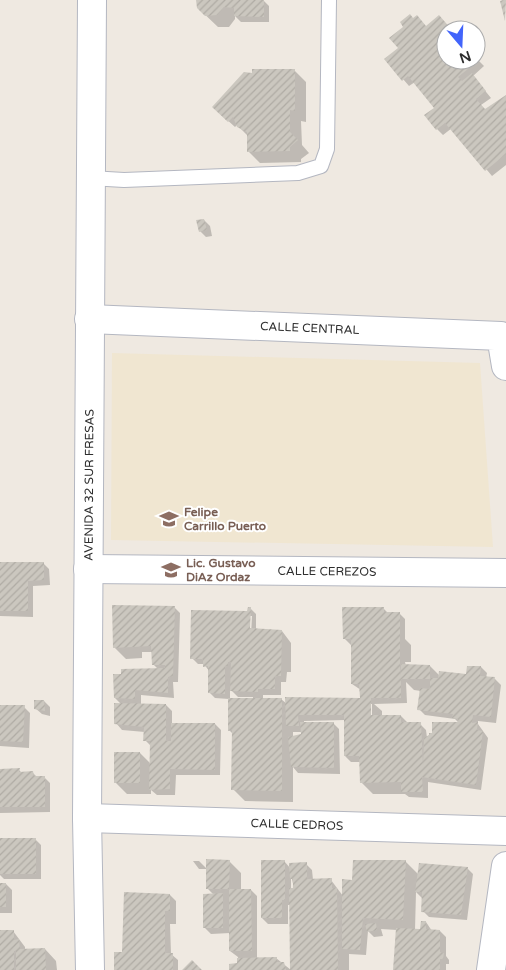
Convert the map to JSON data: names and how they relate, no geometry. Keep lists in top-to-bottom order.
{
  "streets": {
    "street": [
      "CALLE CENTRAL",
      "AVENIDA 32 SUR FRESAS",
      "CALLE CEREZOS",
      "CALLE CEDROS"
    ]
  },
  "crossings": [
    ["CALLE CENTRAL", "AVENIDA 32 SUR FRESAS"],
    ["AVENIDA 32 SUR FRESAS", "CALLE CEREZOS"],
    ["AVENIDA 32 SUR FRESAS", "CALLE CEDROS"]
  ],
  "places": {
    "school or university": ["Felipe Carrillo Puerto", "Lic. Gustavo DiAz Ordaz"]
  },
  "north": "bottom"
}
